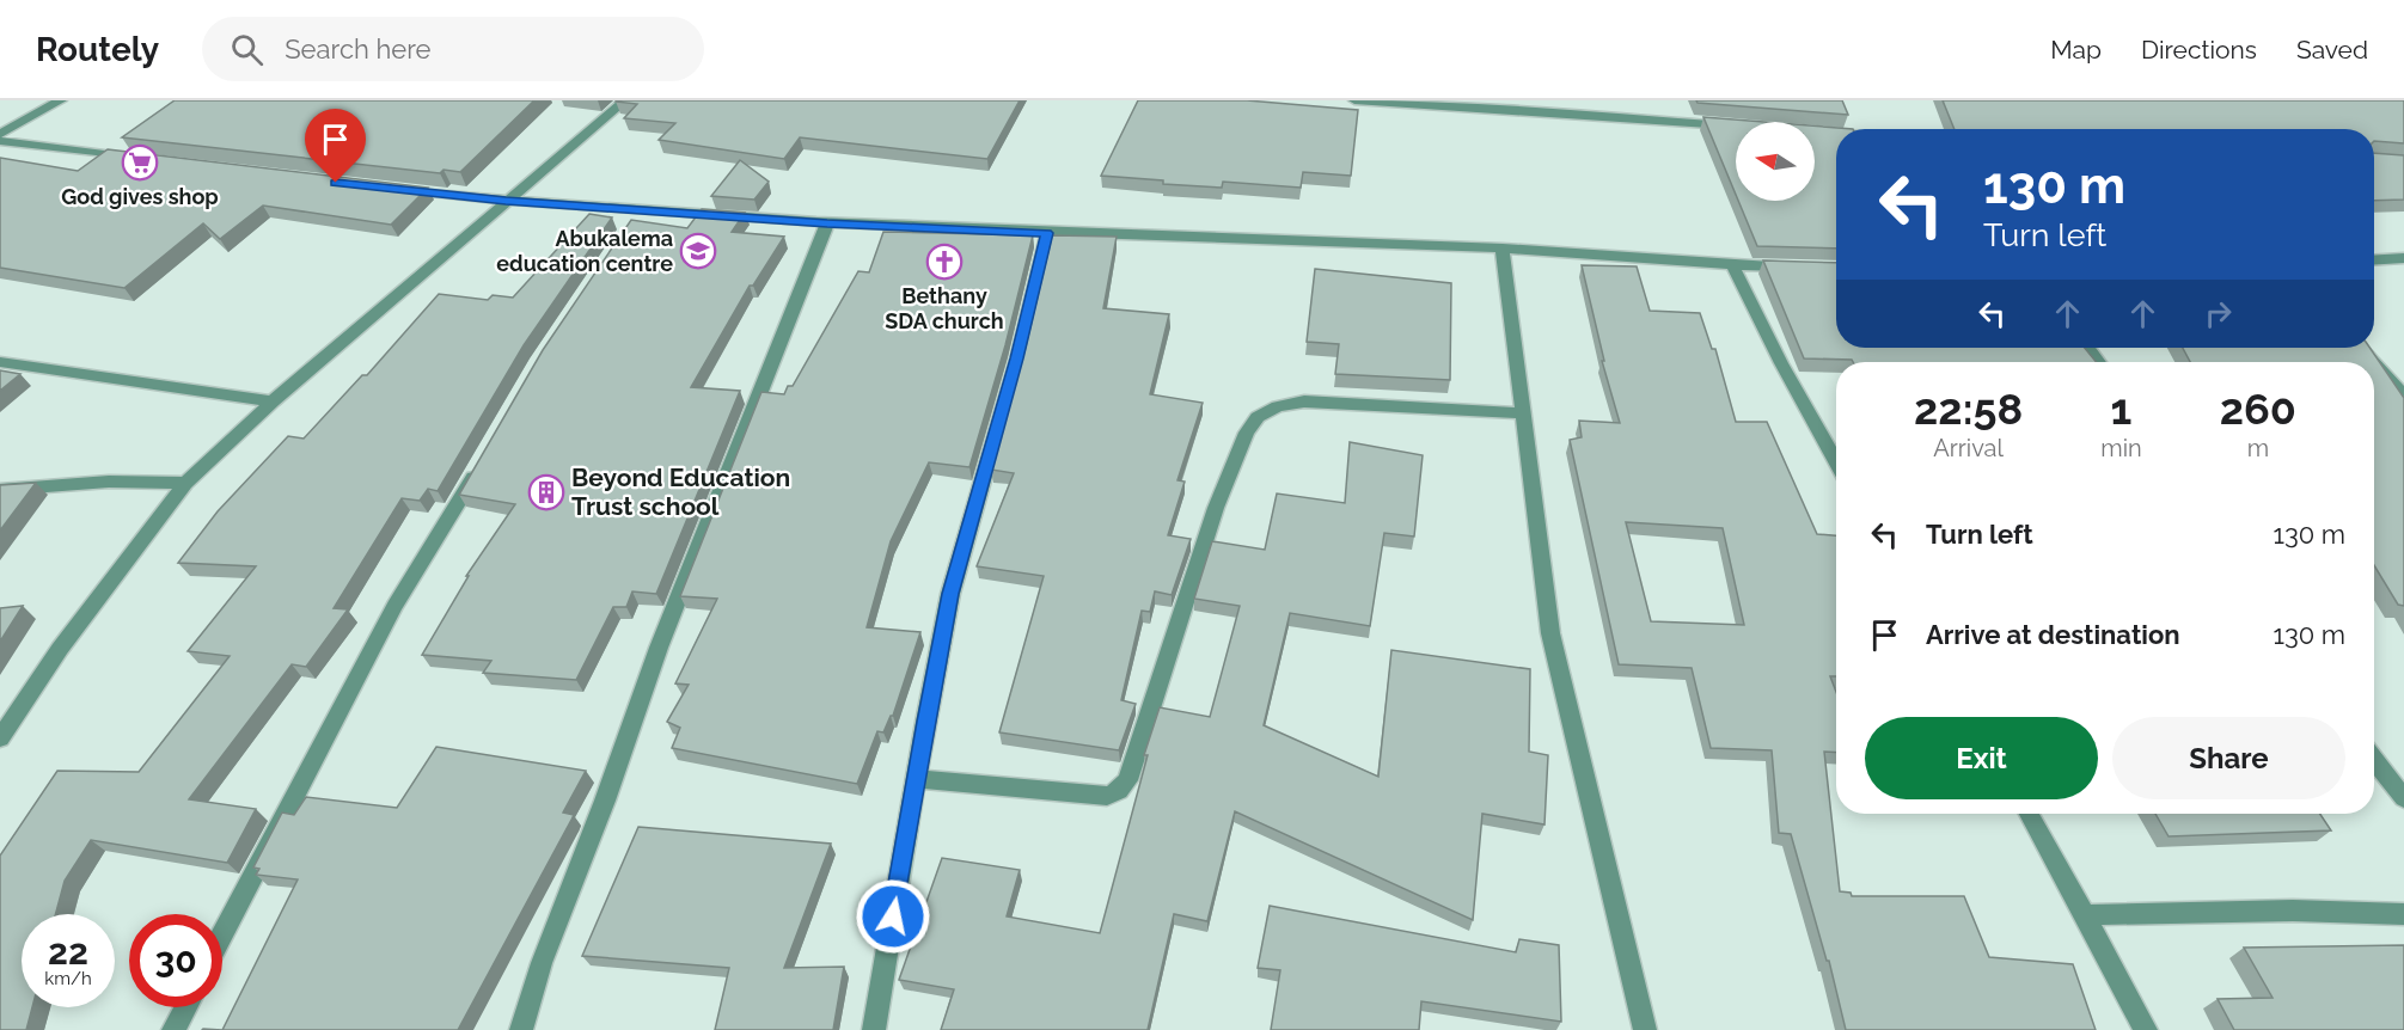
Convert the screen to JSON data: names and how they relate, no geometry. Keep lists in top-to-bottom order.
{
  "places": {
    "supermarket": ["God gives shop"],
    "school or university": ["Abukalema education centre"],
    "church": ["Bethany SDA church"],
    "building": ["Beyond Education Trust school"]
  },
  "north": "left",
  "page": {
    "header": "Routely",
    "search": "Search here",
    "nav": ["Map", "Directions", "Saved"],
    "turn": ["130 m", "Turn left"],
    "eta": [
      "22:58",
      "Arrival",
      "1",
      "min",
      "260",
      "m"
    ],
    "list": [
      {
        "name": "Turn left",
        "value": "130 m"
      },
      {
        "name": "Arrive at destination",
        "value": "130 m"
      }
    ],
    "buttons": ["Exit", "Share"],
    "speed": "22 km/h",
    "limit": "30"
  }
}
